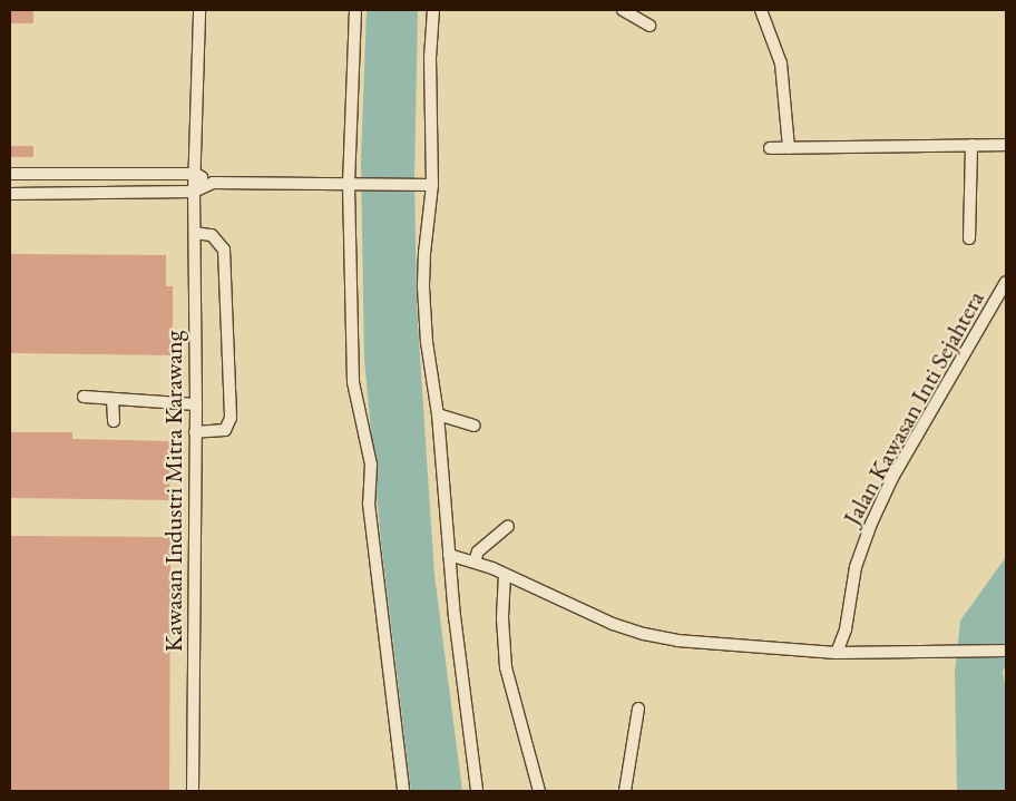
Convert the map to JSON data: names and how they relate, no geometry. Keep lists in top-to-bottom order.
{
  "streets": {
    "street": ["Jalan Kawasan Inti Sejahtera", "Kawasan Industri Mitra Karawang"]
  }
}
